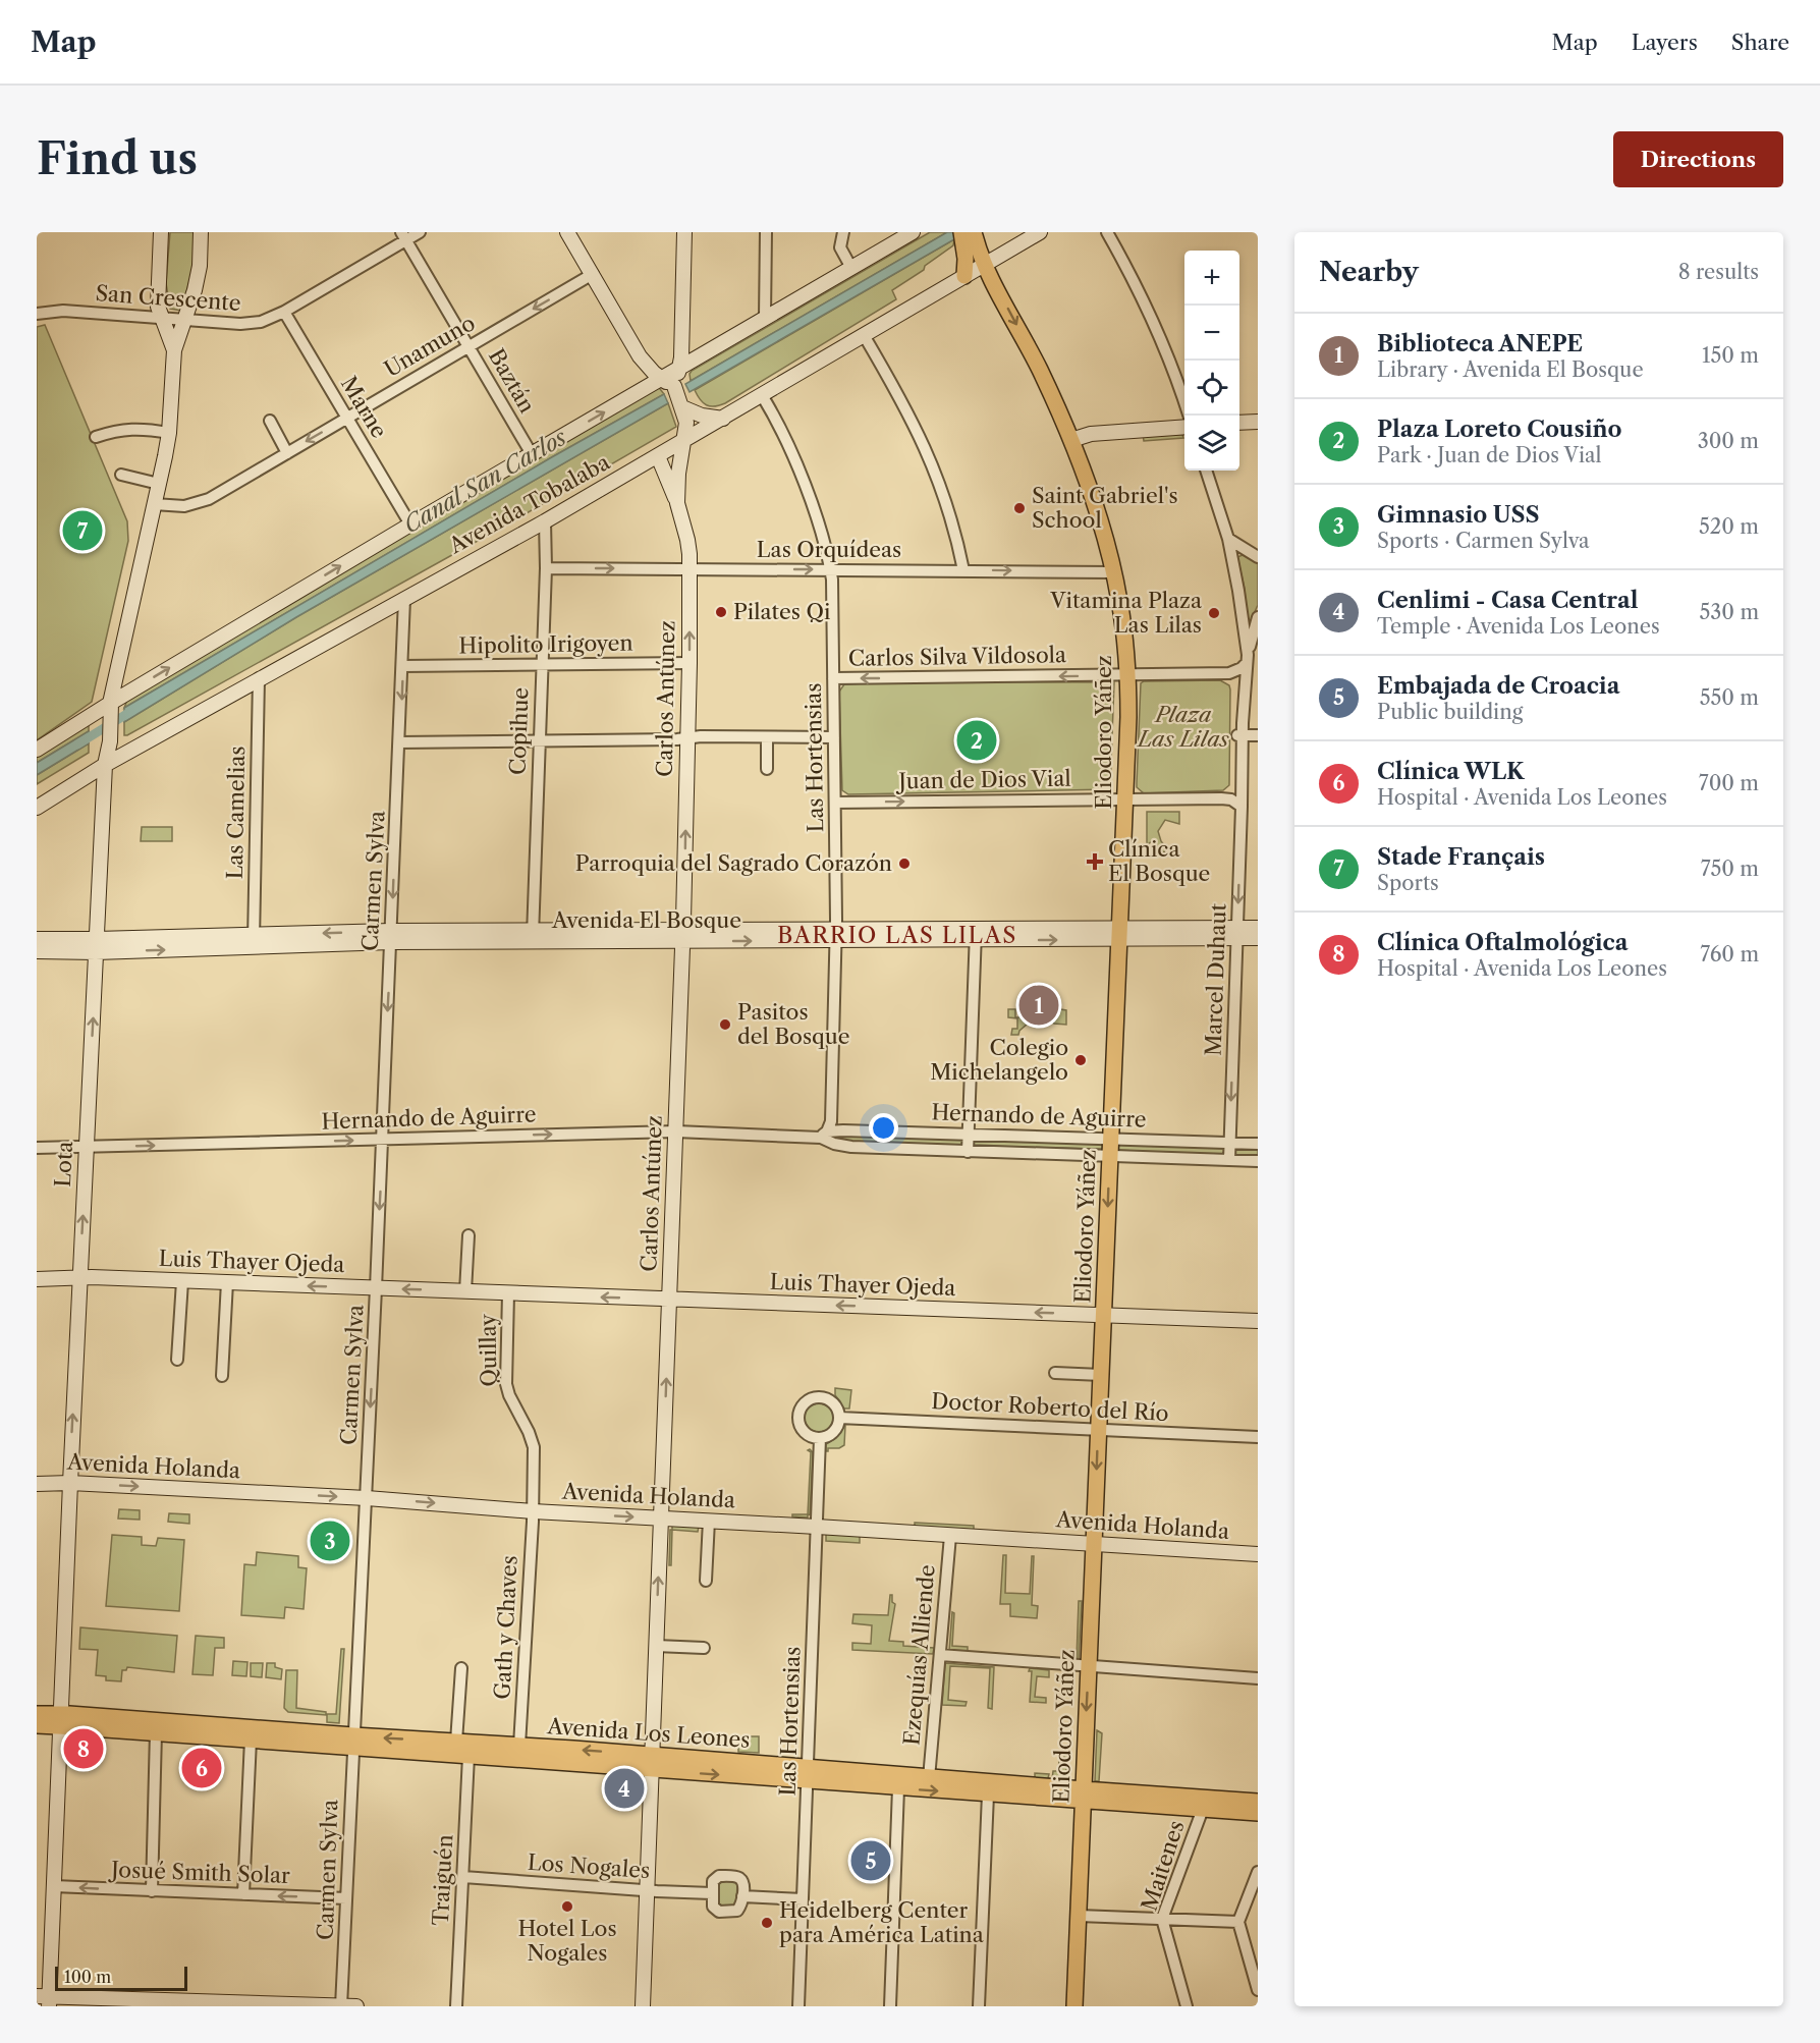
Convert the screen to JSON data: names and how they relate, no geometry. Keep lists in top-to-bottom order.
{
  "streets": {
    "main road": ["Eliodoro Yáñez", "Avenida Los Leones"],
    "street": [
      "San Crescente",
      "Unamuno",
      "Baztán",
      "Marne",
      "Avenida Tobalaba",
      "Las Orquídeas",
      "Hipolito Irigoyen",
      "Carlos Silva Vildosola",
      "Carlos Antúnez",
      "Copihue",
      "Las Hortensias",
      "Juan de Dios Vial",
      "Las Camelias",
      "Carmen Sylva",
      "Avenida El Bosque",
      "Marcel Duhaut",
      "Hernando de Aguirre",
      "Lota",
      "Luis Thayer Ojeda",
      "Quillay",
      "Doctor Roberto del Río",
      "Avenida Holanda",
      "Gath y Chaves",
      "Ezequías Alliende",
      "Maitenes",
      "Los Nogales",
      "Josué Smith Solar",
      "Traiguén"
    ]
  },
  "crossings": [
    ["San Crescente", "Baztán"],
    ["San Crescente", "Marne"],
    ["Unamuno", "Baztán"],
    ["Unamuno", "Marne"],
    ["Unamuno", "Lota"],
    ["Avenida Tobalaba", "Carlos Antúnez"],
    ["Avenida Tobalaba", "Copihue"],
    ["Avenida Tobalaba", "Eliodoro Yáñez"],
    ["Avenida Tobalaba", "Las Hortensias"],
    ["Avenida Tobalaba", "Las Camelias"],
    ["Avenida Tobalaba", "Carmen Sylva"],
    ["Avenida Tobalaba", "Lota"],
    ["Las Orquídeas", "Carlos Antúnez"],
    ["Las Orquídeas", "Copihue"],
    ["Las Orquídeas", "Eliodoro Yáñez"],
    ["Las Orquídeas", "Las Hortensias"],
    ["Hipolito Irigoyen", "Carlos Antúnez"],
    ["Hipolito Irigoyen", "Copihue"],
    ["Hipolito Irigoyen", "Carmen Sylva"],
    ["Carlos Silva Vildosola", "Eliodoro Yáñez"],
    ["Carlos Silva Vildosola", "Las Hortensias"],
    ["Carlos Silva Vildosola", "Marcel Duhaut"],
    ["Carlos Antúnez", "Avenida El Bosque"],
    ["Carlos Antúnez", "Hernando de Aguirre"],
    ["Carlos Antúnez", "Luis Thayer Ojeda"],
    ["Carlos Antúnez", "Avenida Holanda"],
    ["Carlos Antúnez", "Avenida Los Leones"],
    ["Carlos Antúnez", "Los Nogales"],
    ["Copihue", "Avenida El Bosque"],
    ["Eliodoro Yáñez", "Juan de Dios Vial"],
    ["Eliodoro Yáñez", "Avenida El Bosque"],
    ["Eliodoro Yáñez", "Hernando de Aguirre"],
    ["Eliodoro Yáñez", "Luis Thayer Ojeda"],
    ["Eliodoro Yáñez", "Doctor Roberto del Río"],
    ["Eliodoro Yáñez", "Avenida Holanda"],
    ["Eliodoro Yáñez", "Avenida Los Leones"],
    ["Las Hortensias", "Juan de Dios Vial"],
    ["Las Hortensias", "Avenida El Bosque"],
    ["Las Hortensias", "Hernando de Aguirre"],
    ["Las Hortensias", "Doctor Roberto del Río"],
    ["Las Hortensias", "Avenida Holanda"],
    ["Las Hortensias", "Avenida Los Leones"],
    ["Juan de Dios Vial", "Marcel Duhaut"],
    ["Las Camelias", "Avenida El Bosque"],
    ["Carmen Sylva", "Avenida El Bosque"],
    ["Carmen Sylva", "Hernando de Aguirre"],
    ["Carmen Sylva", "Luis Thayer Ojeda"],
    ["Carmen Sylva", "Avenida Holanda"],
    ["Carmen Sylva", "Avenida Los Leones"],
    ["Carmen Sylva", "Josué Smith Solar"],
    ["Avenida El Bosque", "Marcel Duhaut"],
    ["Avenida El Bosque", "Lota"],
    ["Marcel Duhaut", "Hernando de Aguirre"],
    ["Hernando de Aguirre", "Lota"],
    ["Lota", "Luis Thayer Ojeda"],
    ["Lota", "Avenida Holanda"],
    ["Lota", "Avenida Los Leones"],
    ["Lota", "Josué Smith Solar"],
    ["Luis Thayer Ojeda", "Quillay"],
    ["Quillay", "Avenida Holanda"],
    ["Quillay", "Gath y Chaves"],
    ["Avenida Holanda", "Gath y Chaves"],
    ["Avenida Holanda", "Ezequías Alliende"],
    ["Gath y Chaves", "Avenida Los Leones"],
    ["Ezequías Alliende", "Avenida Los Leones"],
    ["Avenida Los Leones", "Maitenes"],
    ["Avenida Los Leones", "Traiguén"],
    ["Los Nogales", "Traiguén"]
  ],
  "one_way": [
    "Unamuno",
    "Las Orquídeas",
    "Carlos Silva Vildosola",
    "Carlos Antúnez",
    "Juan de Dios Vial",
    "Carmen Sylva",
    "Marcel Duhaut",
    "Hernando de Aguirre",
    "Luis Thayer Ojeda",
    "Avenida Holanda",
    "Josué Smith Solar"
  ],
  "districts": ["BARRIO LAS LILAS"],
  "water": ["Canal San Carlos"],
  "parks": ["Plaza Las Lilas"],
  "places": {
    "other": [
      "Saint Gabriel's School",
      "Pilates Qi",
      "Vitamina Plaza Las Lilas",
      "Parroquia del Sagrado Corazón",
      "Pasitos del Bosque",
      "Colegio Michelangelo",
      "Hotel Los Nogales",
      "Heidelberg Center para América Latina"
    ],
    "health": ["Clínica El Bosque"]
  },
  "scale_bar": "100 m",
  "page": {
    "header": "Map",
    "nav": ["Map", "Layers", "Share"],
    "buttons": "Directions",
    "title": "Find us",
    "heading": ["Nearby", "8 results"],
    "map_buttons": ["+", "−"],
    "list": [
      {
        "mark": "1",
        "name": "Biblioteca ANEPE",
        "note": "Library · Avenida El Bosque",
        "value": "150 m"
      },
      {
        "mark": "2",
        "name": "Plaza Loreto Cousiño",
        "note": "Park · Juan de Dios Vial",
        "value": "300 m"
      },
      {
        "mark": "3",
        "name": "Gimnasio USS",
        "note": "Sports · Carmen Sylva",
        "value": "520 m"
      },
      {
        "mark": "4",
        "name": "Cenlimi - Casa Central",
        "note": "Temple · Avenida Los Leones",
        "value": "530 m"
      },
      {
        "mark": "5",
        "name": "Embajada de Croacia",
        "note": "Public building",
        "value": "550 m"
      },
      {
        "mark": "6",
        "name": "Clínica WLK",
        "note": "Hospital · Avenida Los Leones",
        "value": "700 m"
      },
      {
        "mark": "7",
        "name": "Stade Français",
        "note": "Sports",
        "value": "750 m"
      },
      {
        "mark": "8",
        "name": "Clínica Oftalmológica",
        "note": "Hospital · Avenida Los Leones",
        "value": "760 m"
      }
    ],
    "pins": [
      "7",
      "2",
      "1",
      "3",
      "8",
      "6",
      "4",
      "5"
    ],
    "scale": "100 m"
  }
}
